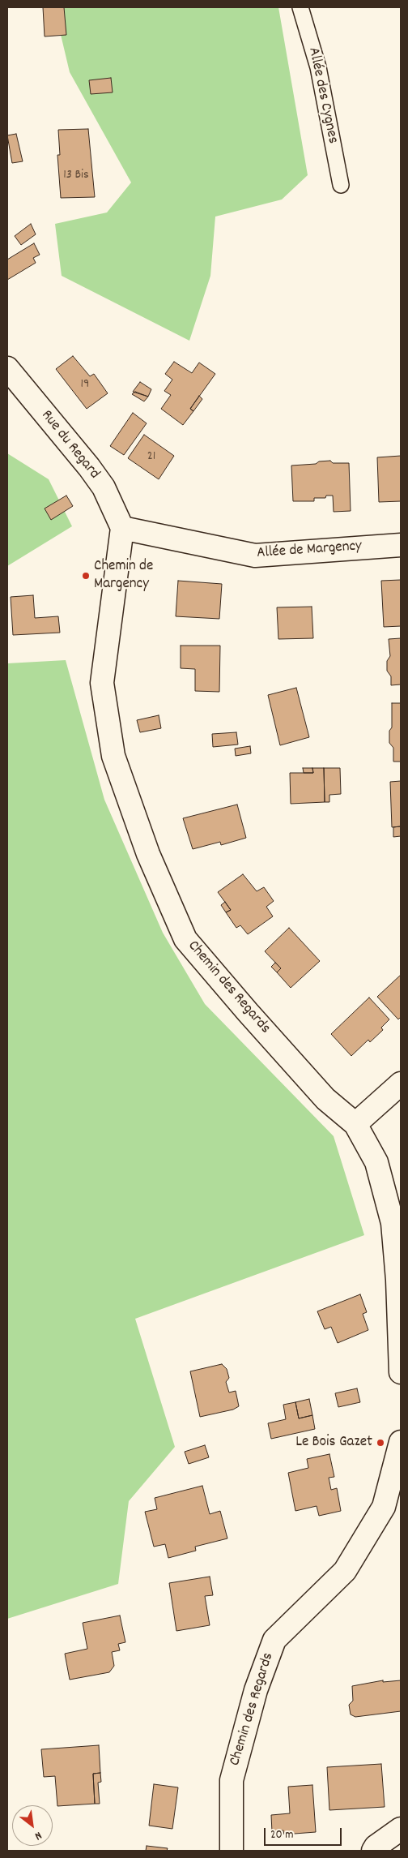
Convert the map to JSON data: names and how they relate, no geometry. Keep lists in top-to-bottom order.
{
  "streets": {
    "street": ["Rue du Regard", "Allée de Margency", "Chemin des Regards"],
    "lane": ["Allée des Cygnes"]
  },
  "crossings": [
    ["Rue du Regard", "Allée de Margency"],
    ["Rue du Regard", "Chemin des Regards"],
    ["Allée de Margency", "Chemin des Regards"]
  ],
  "places": ["Chemin de Margency", "Le Bois Gazet"],
  "house_numbers": ["13 Bis", "19", "21"],
  "scale_bar": "20 m",
  "north": "bottom right"
}
